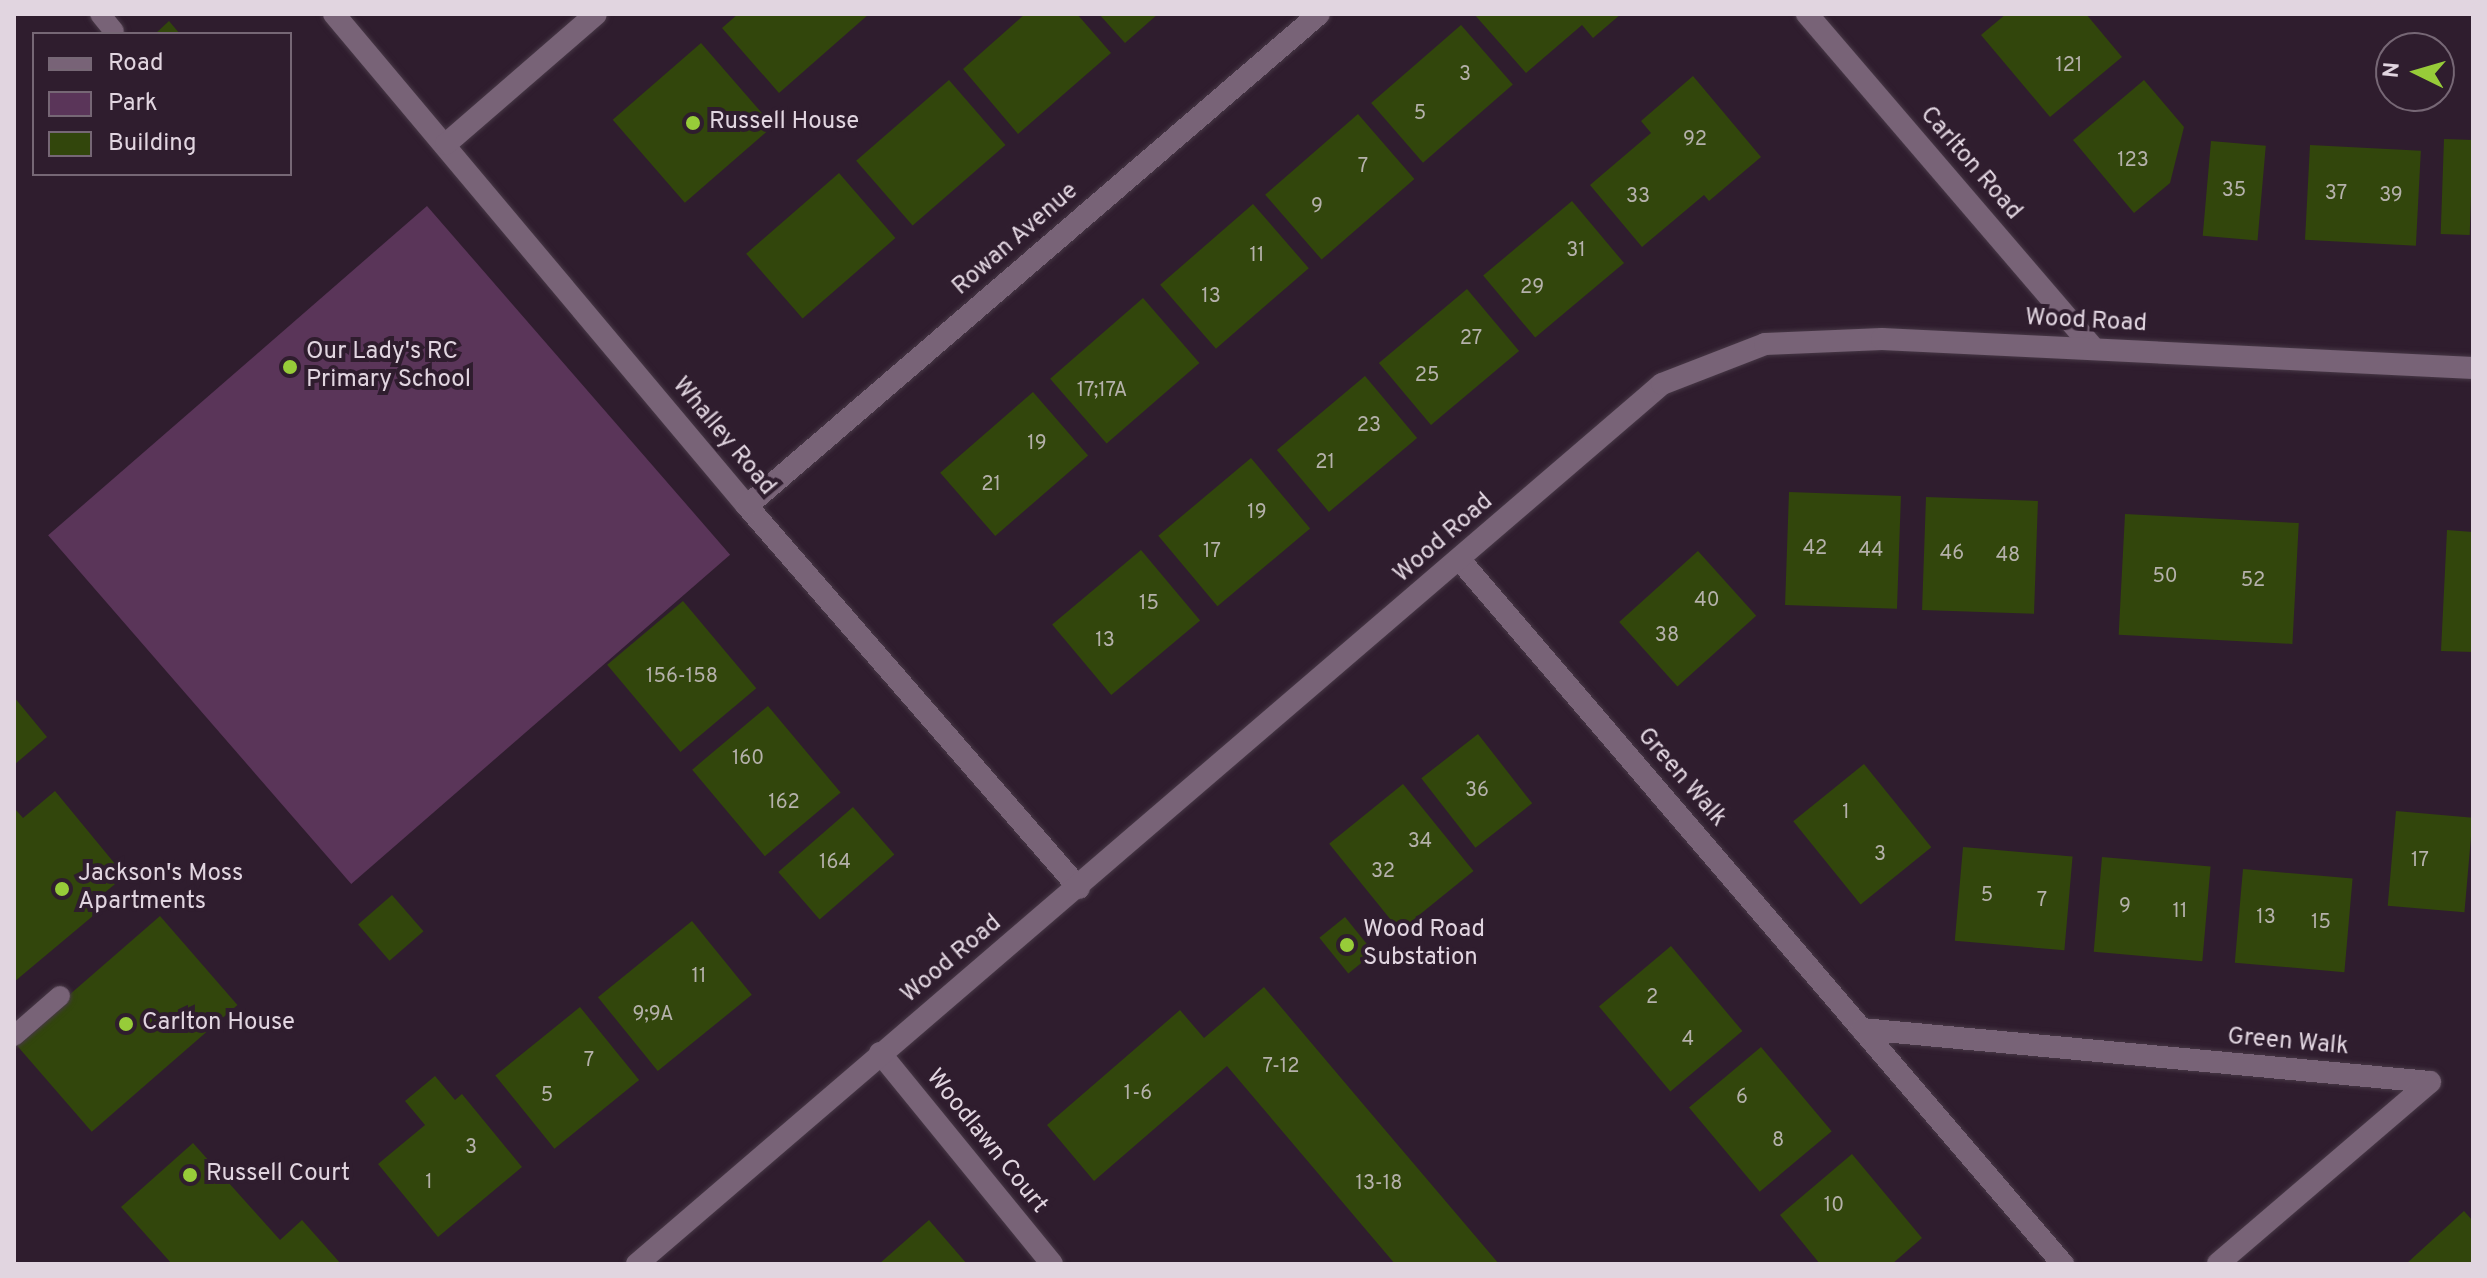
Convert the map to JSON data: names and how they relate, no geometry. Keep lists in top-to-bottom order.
{
  "streets": {
    "street": [
      "Carlton Road",
      "Rowan Avenue",
      "Wood Road",
      "Whalley Road",
      "Green Walk",
      "Woodlawn Court"
    ]
  },
  "crossings": [
    ["Carlton Road", "Wood Road"],
    ["Rowan Avenue", "Whalley Road"],
    ["Wood Road", "Whalley Road"],
    ["Wood Road", "Green Walk"],
    ["Wood Road", "Woodlawn Court"]
  ],
  "places": [
    "Russell House",
    "Our Lady's RC Primary School",
    "Jackson's Moss Apartments",
    "Wood Road Substation",
    "Carlton House",
    "Russell Court"
  ],
  "house_numbers": [
    "121",
    "3",
    "5",
    "92",
    "123",
    "7",
    "35",
    "37",
    "39",
    "33",
    "9",
    "31",
    "11",
    "29",
    "13",
    "27",
    "25",
    "17;17A",
    "23",
    "19",
    "21",
    "21",
    "19",
    "42",
    "44",
    "17",
    "46",
    "48",
    "50",
    "52",
    "40",
    "15",
    "38",
    "13",
    "156-158",
    "160",
    "36",
    "162",
    "1",
    "34",
    "3",
    "17",
    "164",
    "32",
    "5",
    "7",
    "9",
    "11",
    "13",
    "15",
    "11",
    "2",
    "9;9A",
    "4",
    "7",
    "7-12",
    "1-6",
    "5",
    "6",
    "8",
    "3",
    "1",
    "13-18",
    "10"
  ],
  "legend": ["Road", "Park", "Building"],
  "north": "left"
}
